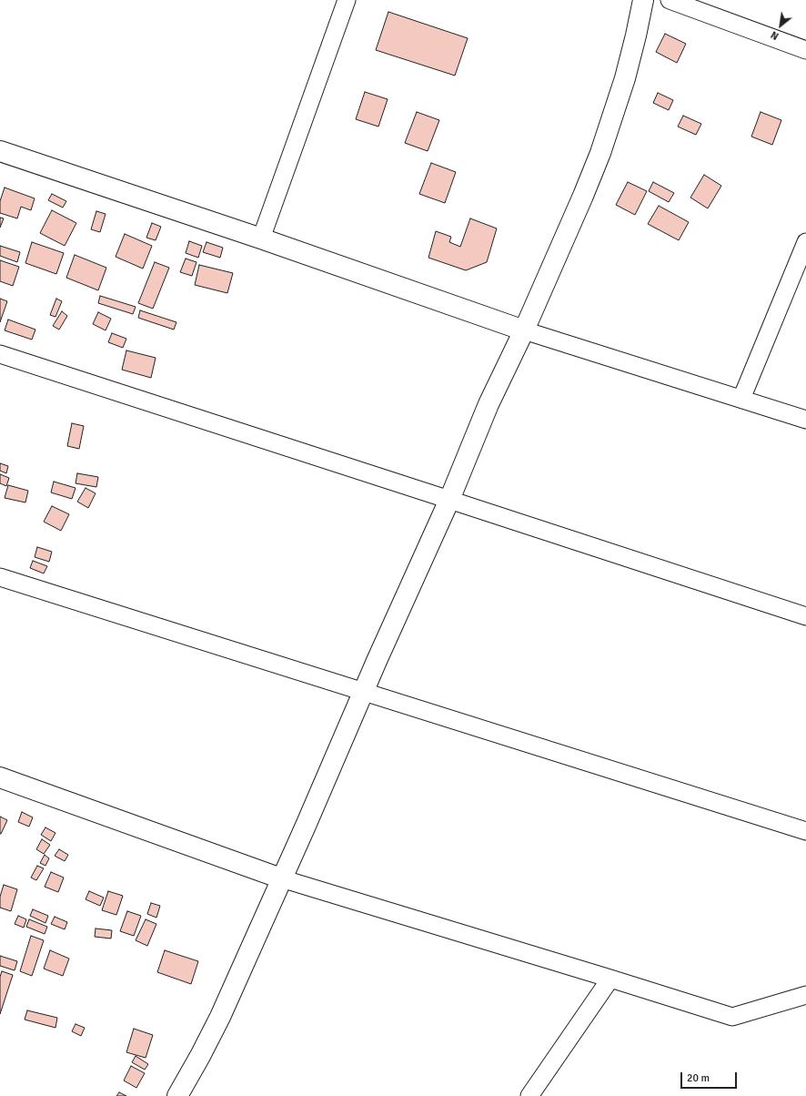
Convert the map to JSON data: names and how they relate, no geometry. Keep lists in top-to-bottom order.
{
  "scale_bar": "20 m",
  "north": "bottom left"
}
